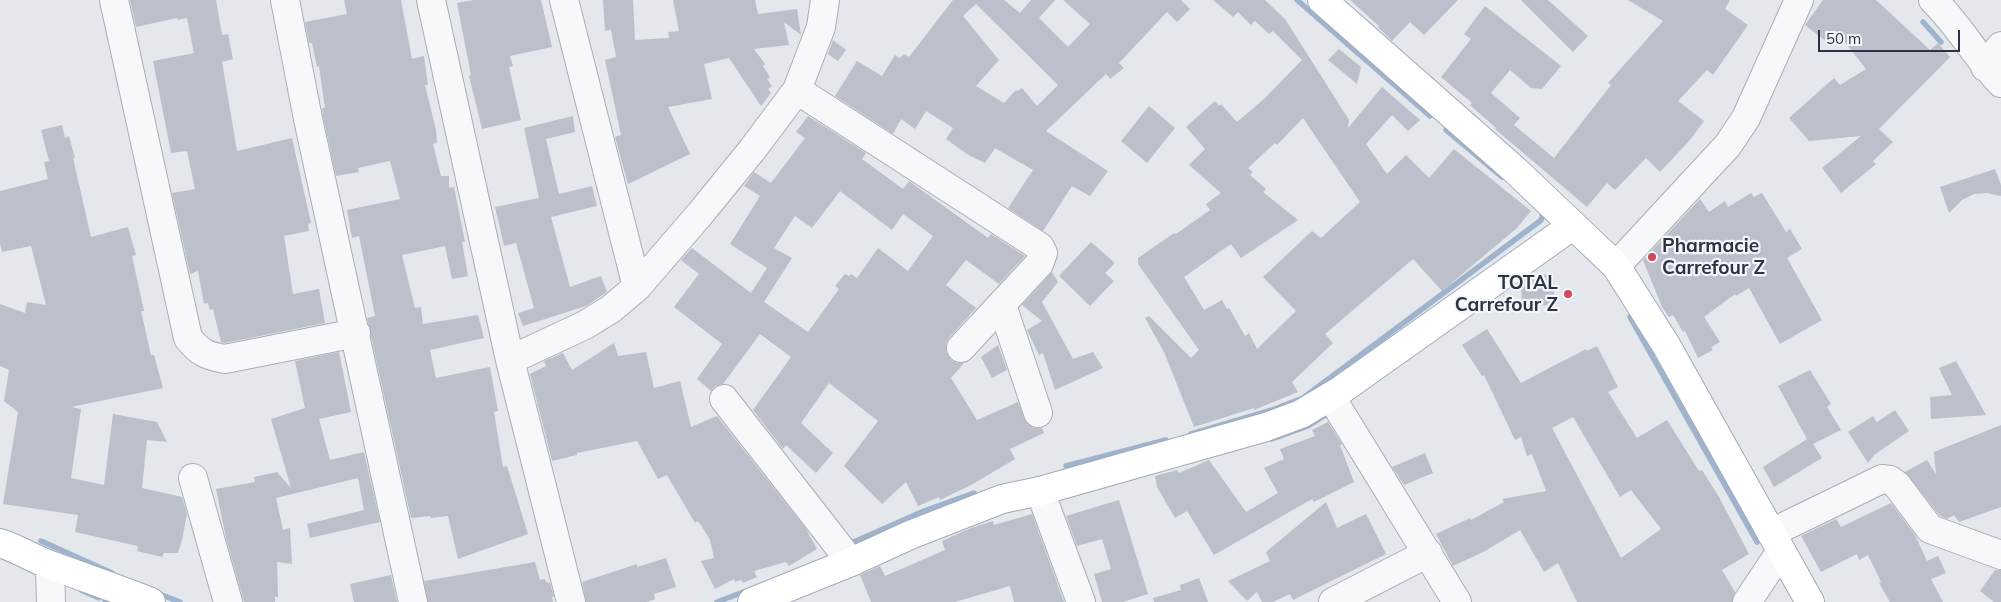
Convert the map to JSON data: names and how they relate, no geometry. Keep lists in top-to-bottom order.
{
  "places": ["Pharmacie Carrefour Z", "TOTAL Carrefour Z"],
  "scale_bar": "50 m"
}
